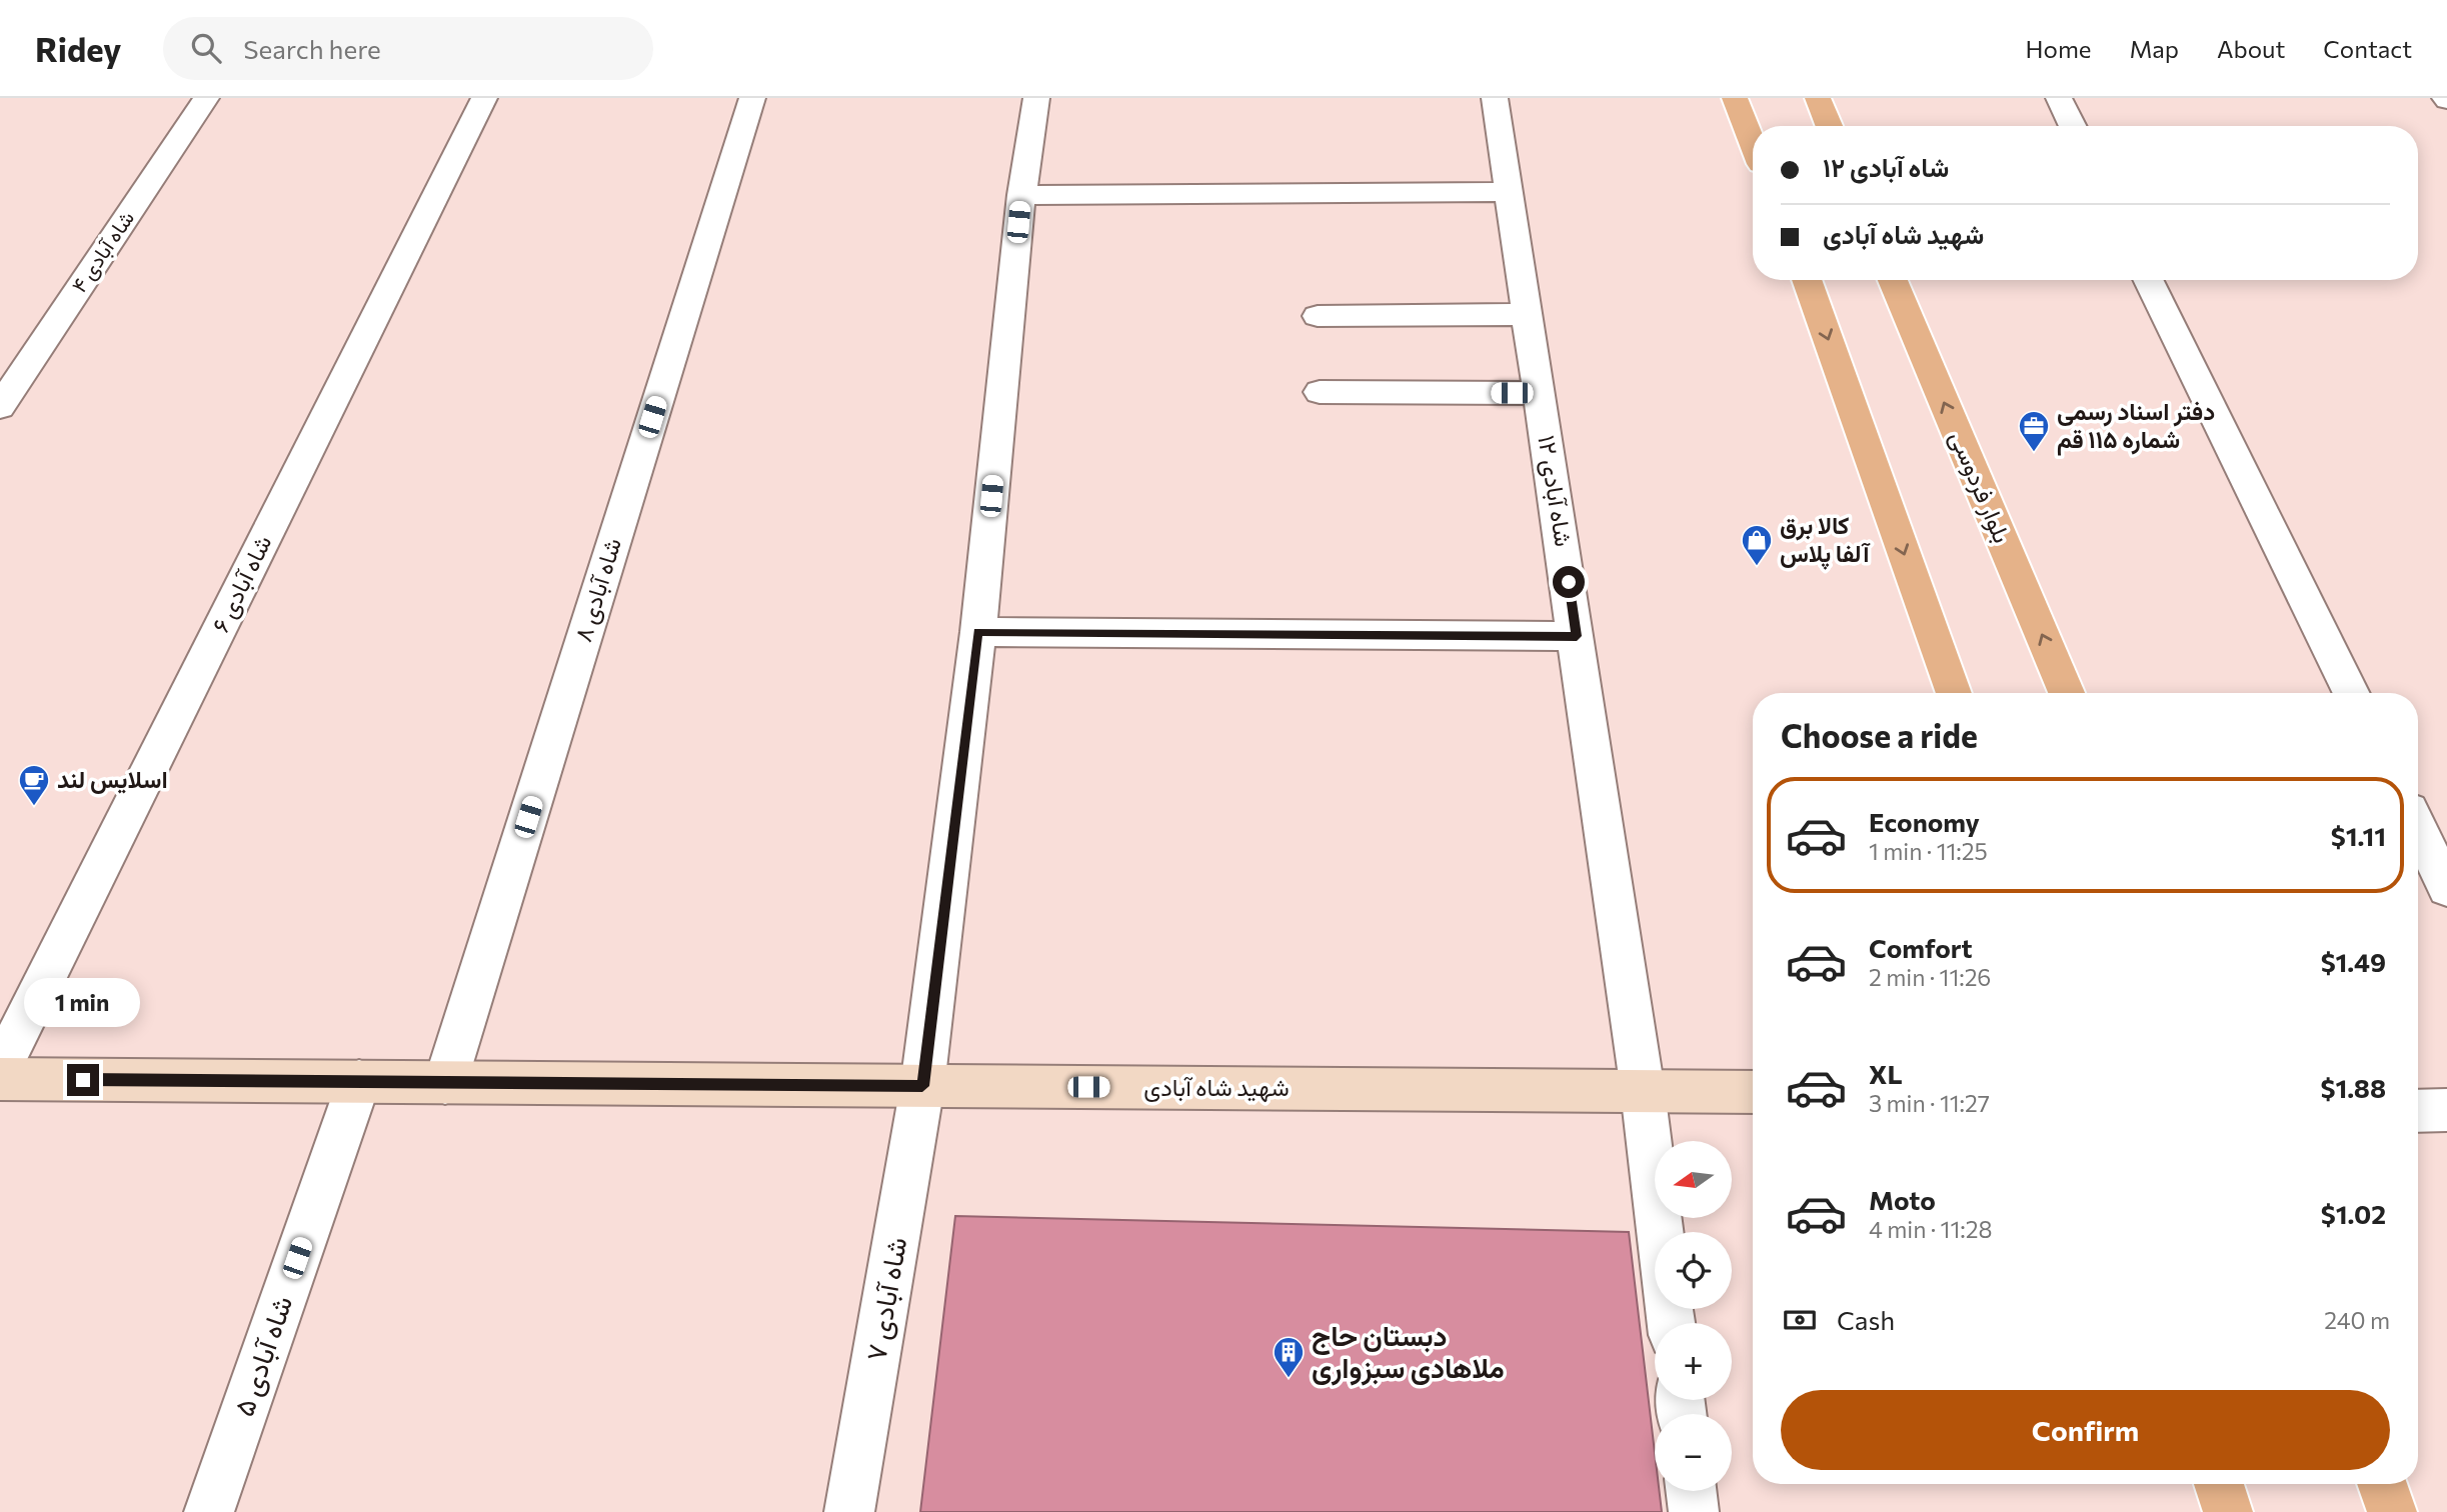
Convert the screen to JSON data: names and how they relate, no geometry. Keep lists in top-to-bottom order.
{
  "streets": {
    "main road": ["بلوار فردوسی", "شهید شاه آبادی"],
    "street": [
      "شاه آبادی ۴",
      "شاه آبادی ۱۲",
      "شاه آبادی ۶",
      "شاه آبادی ۸",
      "شاه آبادی ۷",
      "شاه آبادی ۵"
    ]
  },
  "crossings": [
    ["شاه آبادی ۱۲", "شهید شاه آبادی"],
    ["شاه آبادی ۸", "شهید شاه آبادی"],
    ["شهید شاه آبادی", "شاه آبادی ۷"],
    ["شهید شاه آبادی", "شاه آبادی ۵"]
  ],
  "places": {
    "office": ["دفتر اسناد رسمی شماره ۱۱۵ قم"],
    "shop": ["کالا برق آلفا پلاس"],
    "cafe": ["اسلایس لند"],
    "building": ["دبستان حاج ملاهادی سبزواری"]
  },
  "north": "left",
  "page": {
    "header": "Ridey",
    "search": "Search here",
    "nav": [
      "Home",
      "Map",
      "About",
      "Contact"
    ],
    "banner": ["شاه آبادی ۱۲", "شهید شاه آبادی"],
    "heading": "Choose a ride",
    "list": [
      {
        "name": "Economy",
        "note": "1 min · 11:25",
        "value": "$1.11"
      },
      {
        "name": "Comfort",
        "note": "2 min · 11:26",
        "value": "$1.49"
      },
      {
        "name": "XL",
        "note": "3 min · 11:27",
        "value": "$1.88"
      },
      {
        "name": "Moto",
        "note": "4 min · 11:28",
        "value": "$1.02"
      }
    ],
    "bubble": "1 min",
    "map_buttons": ["+", "−"],
    "pay": ["Cash", "240 m"],
    "buttons": "Confirm"
  }
}
